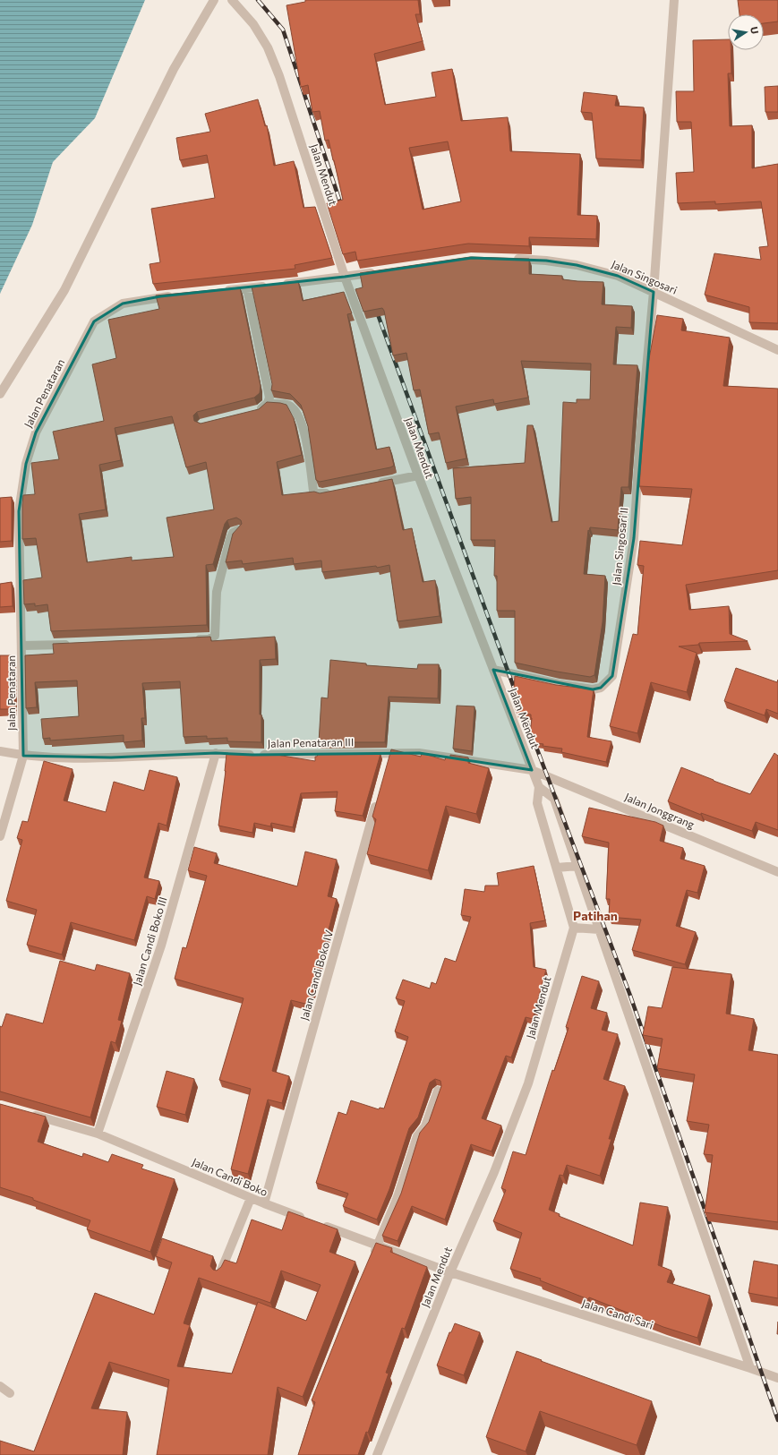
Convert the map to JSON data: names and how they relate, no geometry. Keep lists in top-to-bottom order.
{
  "streets": {
    "street": [
      "Jalan Mendut",
      "Jalan Singosari",
      "Jalan Penataran",
      "Jalan Singosari II",
      "Jalan Penataran III",
      "Jalan Jonggrang",
      "Jalan Candi Boko III",
      "Jalan Candi Boko IV",
      "Jalan Candi Boko",
      "Jalan Candi Sari"
    ]
  },
  "crossings": [
    ["Jalan Mendut", "Jalan Singosari II"],
    ["Jalan Mendut", "Jalan Penataran III"],
    ["Jalan Mendut", "Jalan Jonggrang"],
    ["Jalan Mendut", "Jalan Candi Boko"],
    ["Jalan Mendut", "Jalan Candi Sari"],
    ["Jalan Singosari", "Jalan Singosari II"],
    ["Jalan Penataran", "Jalan Penataran III"],
    ["Jalan Penataran III", "Jalan Jonggrang"],
    ["Jalan Penataran III", "Jalan Candi Boko III"],
    ["Jalan Candi Boko III", "Jalan Candi Boko"],
    ["Jalan Candi Boko IV", "Jalan Candi Boko"],
    ["Jalan Candi Boko", "Jalan Candi Sari"]
  ],
  "districts": ["Patihan"],
  "north": "right"
}
